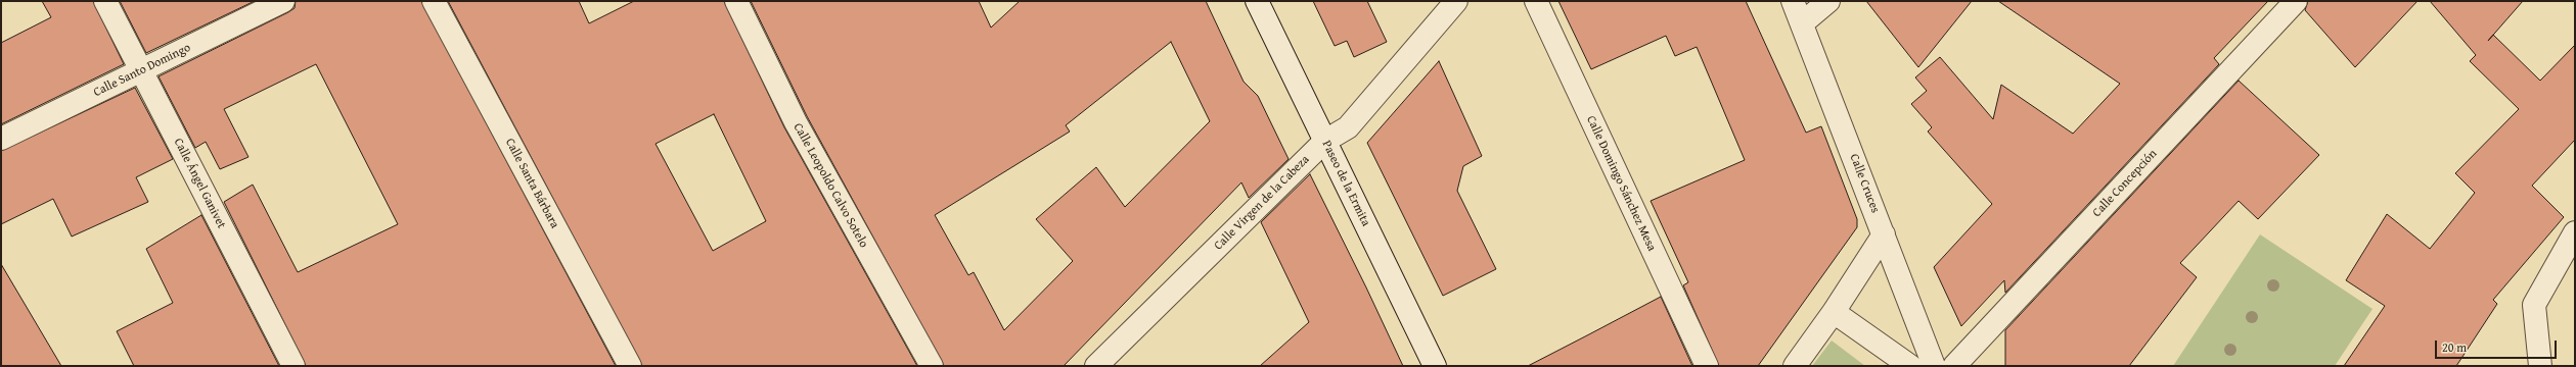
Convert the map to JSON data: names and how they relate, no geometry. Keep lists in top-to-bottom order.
{
  "streets": {
    "street": [
      "Calle Santo Domingo",
      "Calle Ángel Ganivet",
      "Calle Santa Bárbara",
      "Paseo de la Ermita",
      "Calle Domingo Sánchez Mesa",
      "Calle Cruces",
      "Calle Concepción",
      "Calle Leopoldo Calvo Sotelo",
      "Calle Virgen de la Cabeza"
    ]
  },
  "crossings": [
    ["Calle Santo Domingo", "Calle Ángel Ganivet"],
    ["Paseo de la Ermita", "Calle Virgen de la Cabeza"]
  ],
  "scale_bar": "20 m"
}
